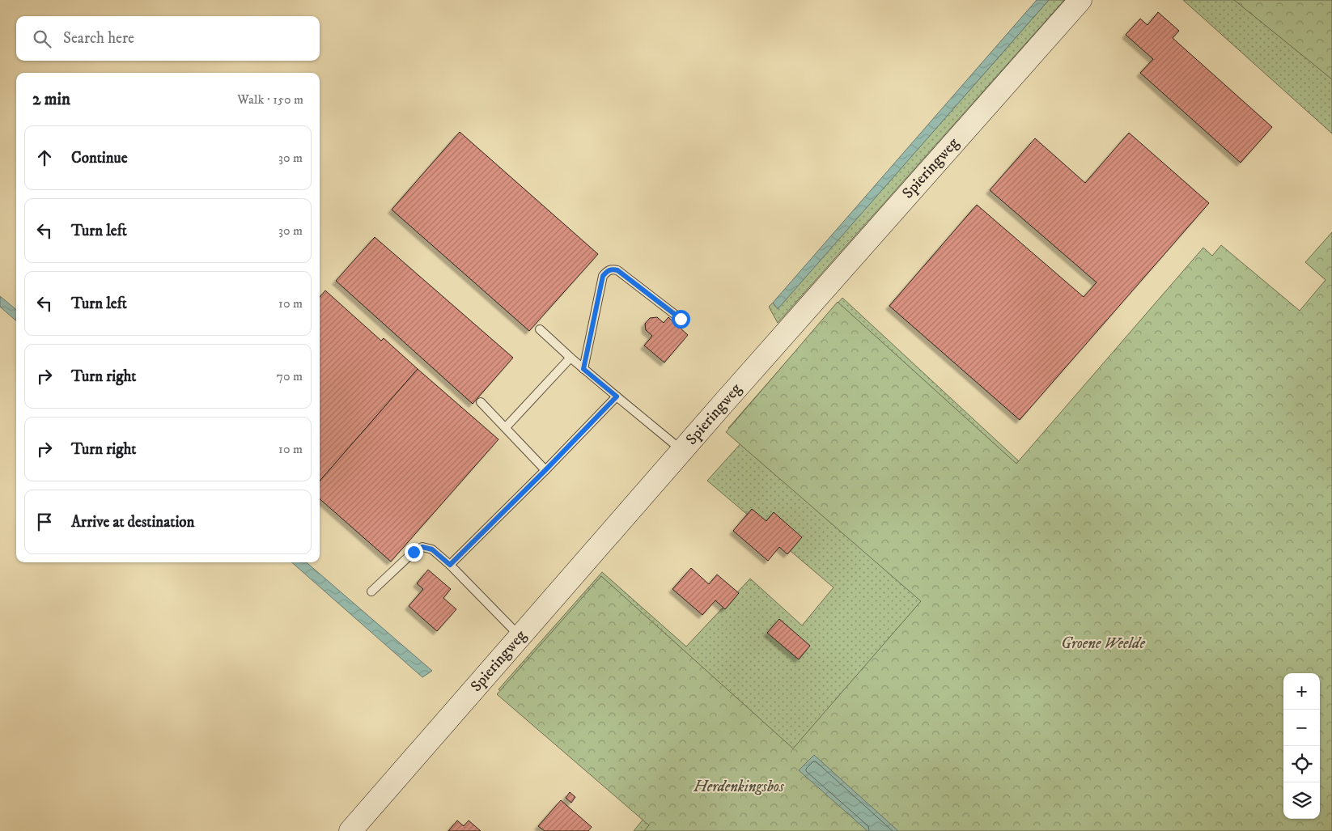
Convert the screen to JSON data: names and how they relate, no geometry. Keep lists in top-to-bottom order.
{
  "streets": {
    "street": ["Spieringweg"]
  },
  "parks": ["Groene Weelde", "Herdenkingsbos"],
  "page": {
    "search": "Search here",
    "heading": ["2 min", "Walk · 150 m"],
    "list": [
      ["Continue", "30 m"],
      ["Turn left", "30 m"],
      ["Turn left", "10 m"],
      ["Turn right", "70 m"],
      ["Turn right", "10 m"],
      "Arrive at destination"
    ],
    "map_buttons": ["+", "−"]
  }
}
